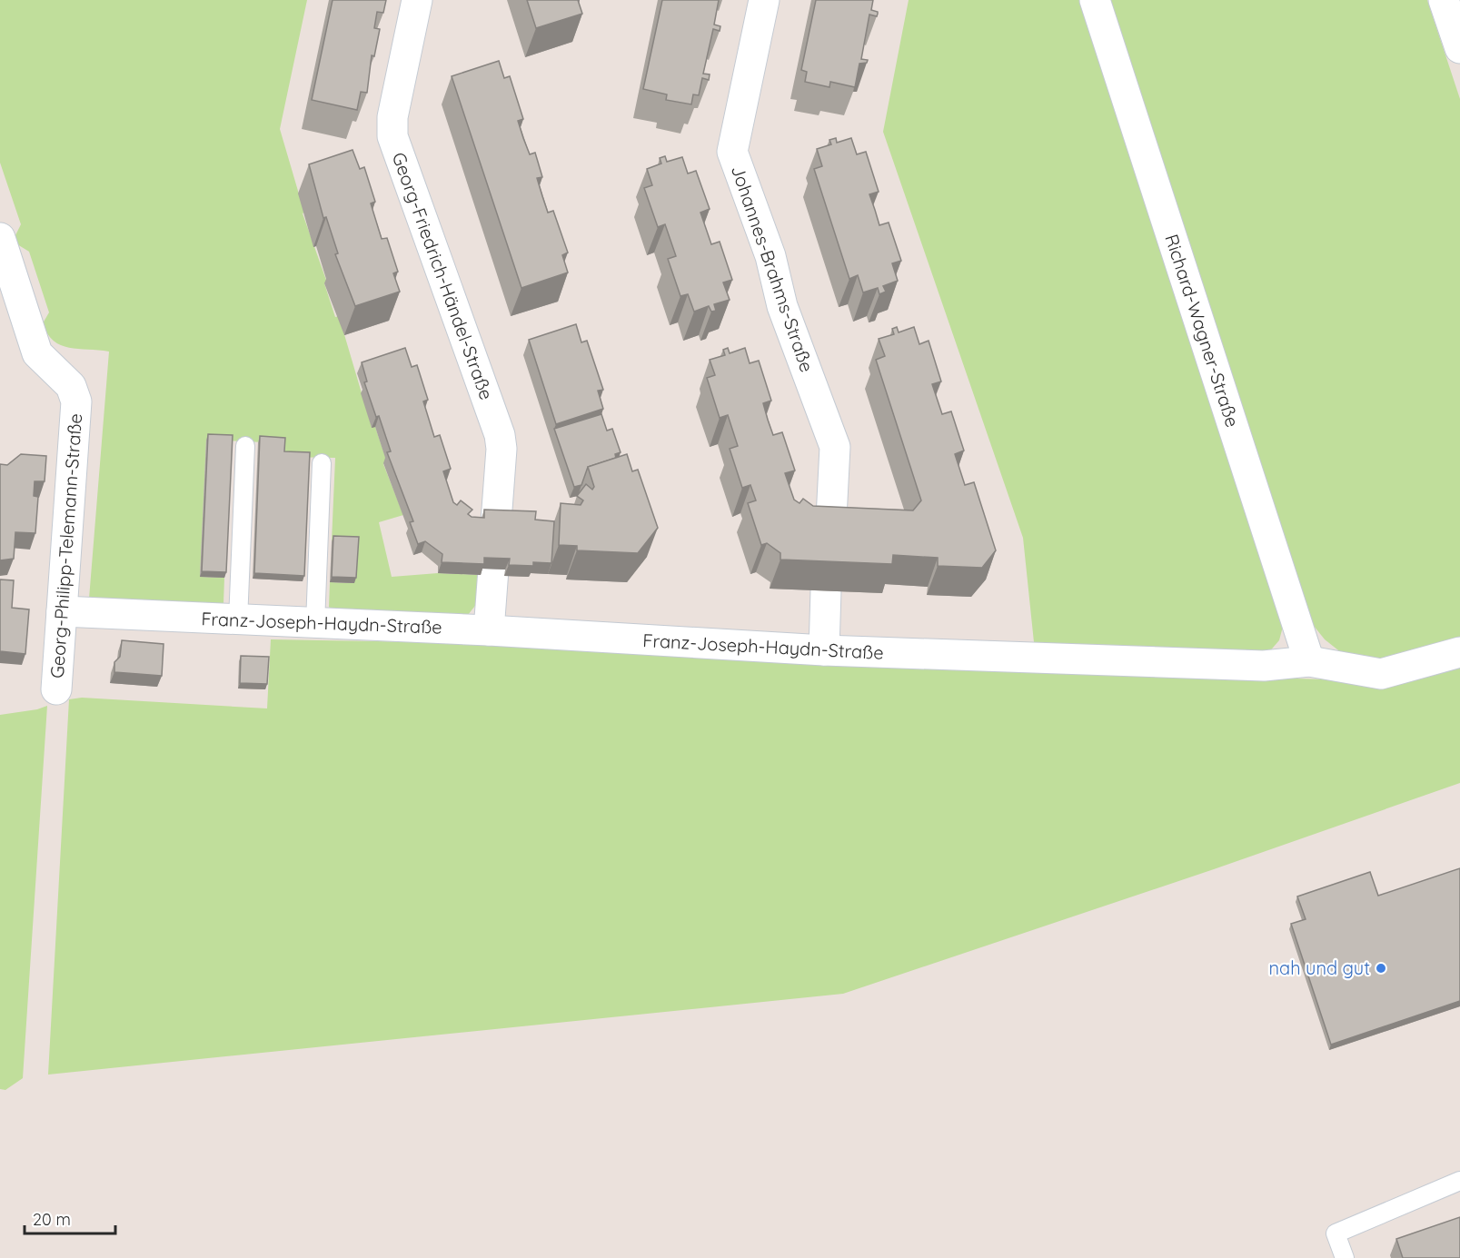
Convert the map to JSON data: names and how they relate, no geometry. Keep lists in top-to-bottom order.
{
  "streets": {
    "street": [
      "Johannes-Brahms-Straße",
      "Georg-Friedrich-Händel-Straße",
      "Richard-Wagner-Straße",
      "Georg-Philipp-Telemann-Straße",
      "Franz-Joseph-Haydn-Straße"
    ]
  },
  "crossings": [
    ["Richard-Wagner-Straße", "Franz-Joseph-Haydn-Straße"],
    ["Georg-Philipp-Telemann-Straße", "Franz-Joseph-Haydn-Straße"]
  ],
  "places": ["nah und gut"],
  "scale_bar": "20 m"
}
